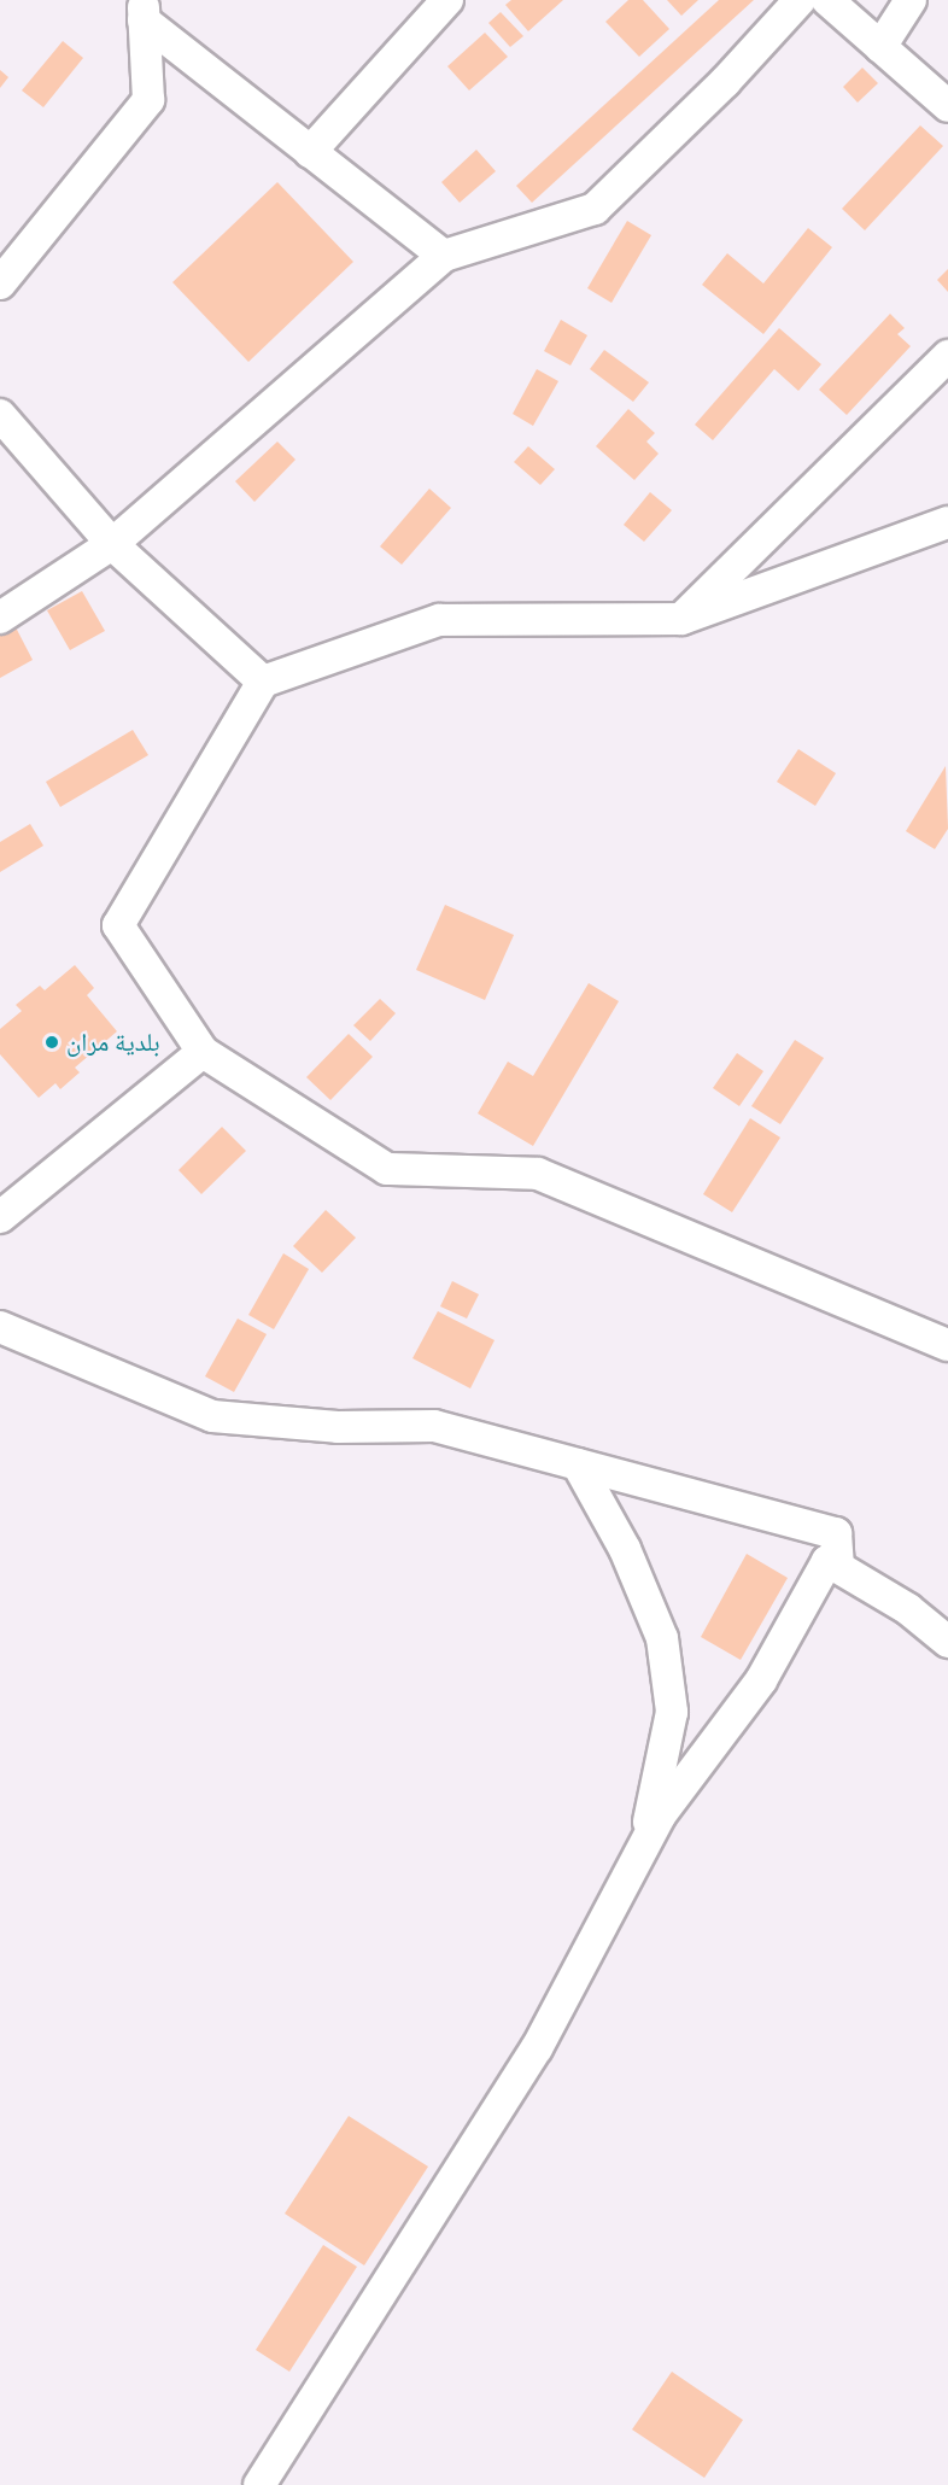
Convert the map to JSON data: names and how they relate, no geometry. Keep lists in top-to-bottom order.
{
  "places": ["بلدية مران"]
}
